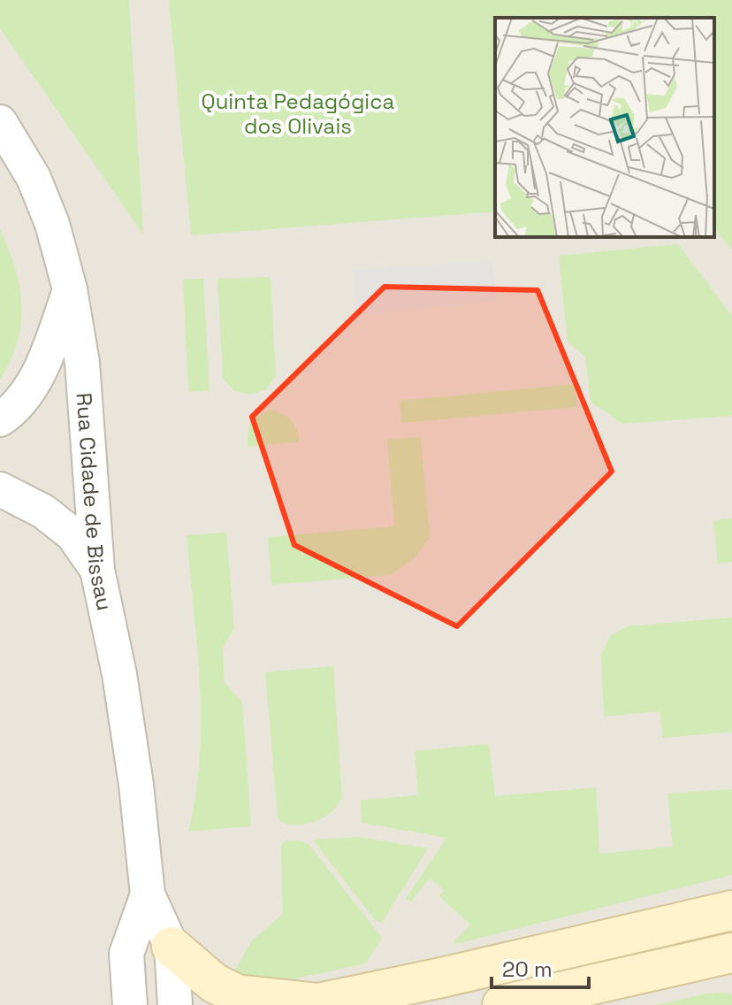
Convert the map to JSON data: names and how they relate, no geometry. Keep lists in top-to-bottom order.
{
  "streets": {
    "street": ["Rua Cidade de Bissau"]
  },
  "parks": ["Quinta Pedagógica dos Olivais"],
  "scale_bar": "20 m"
}
